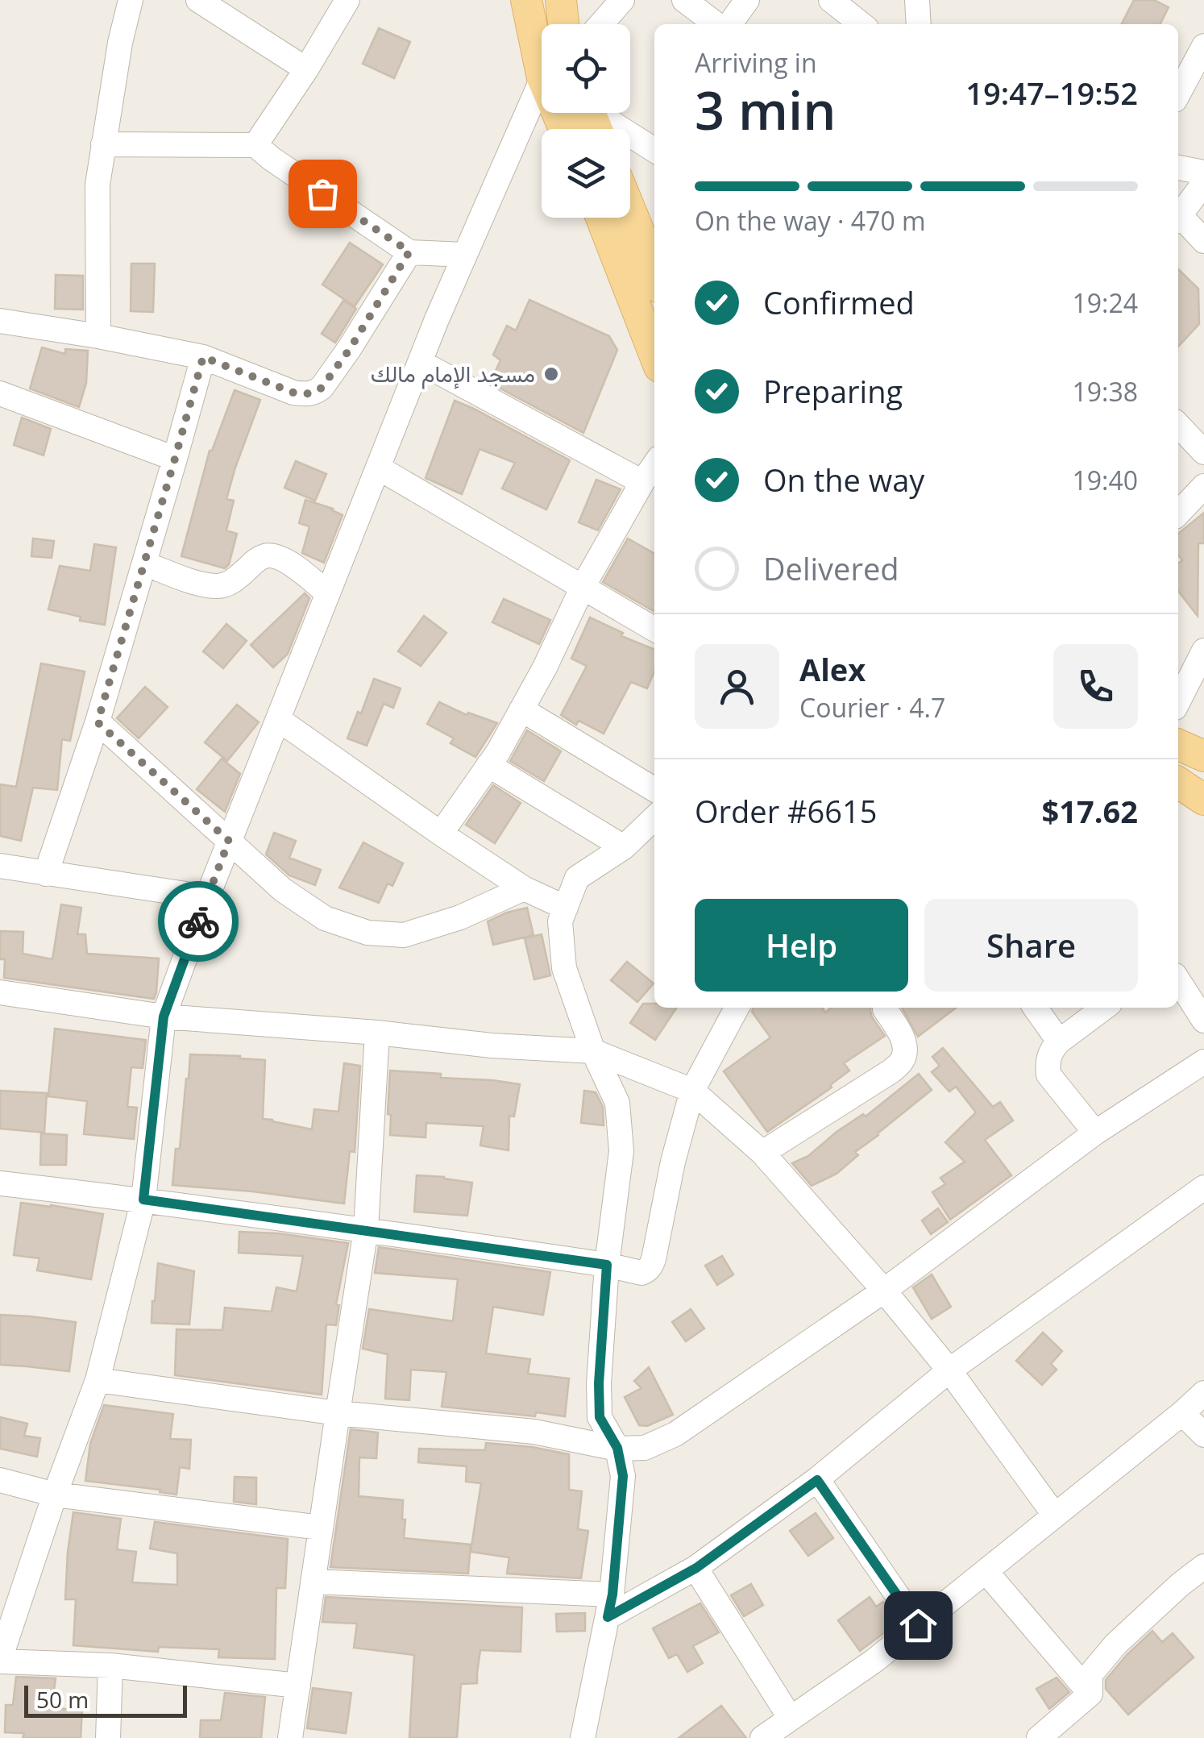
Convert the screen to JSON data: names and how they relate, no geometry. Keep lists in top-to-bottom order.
{
  "places": ["مسجد الإمام مالك"],
  "scale_bar": "50 m",
  "page": {
    "heading": ["3 min", "Arriving in", "19:47–19:52"],
    "panel": [
      "Alex",
      "Courier · 4.7",
      "Order #6615",
      "$17.62"
    ],
    "bar": "On the way · 470 m",
    "list": [
      ["Confirmed", "19:24"],
      ["Preparing", "19:38"],
      ["On the way", "19:40"],
      "Delivered"
    ],
    "buttons": ["Help", "Share"],
    "scale": "50 m"
  }
}
